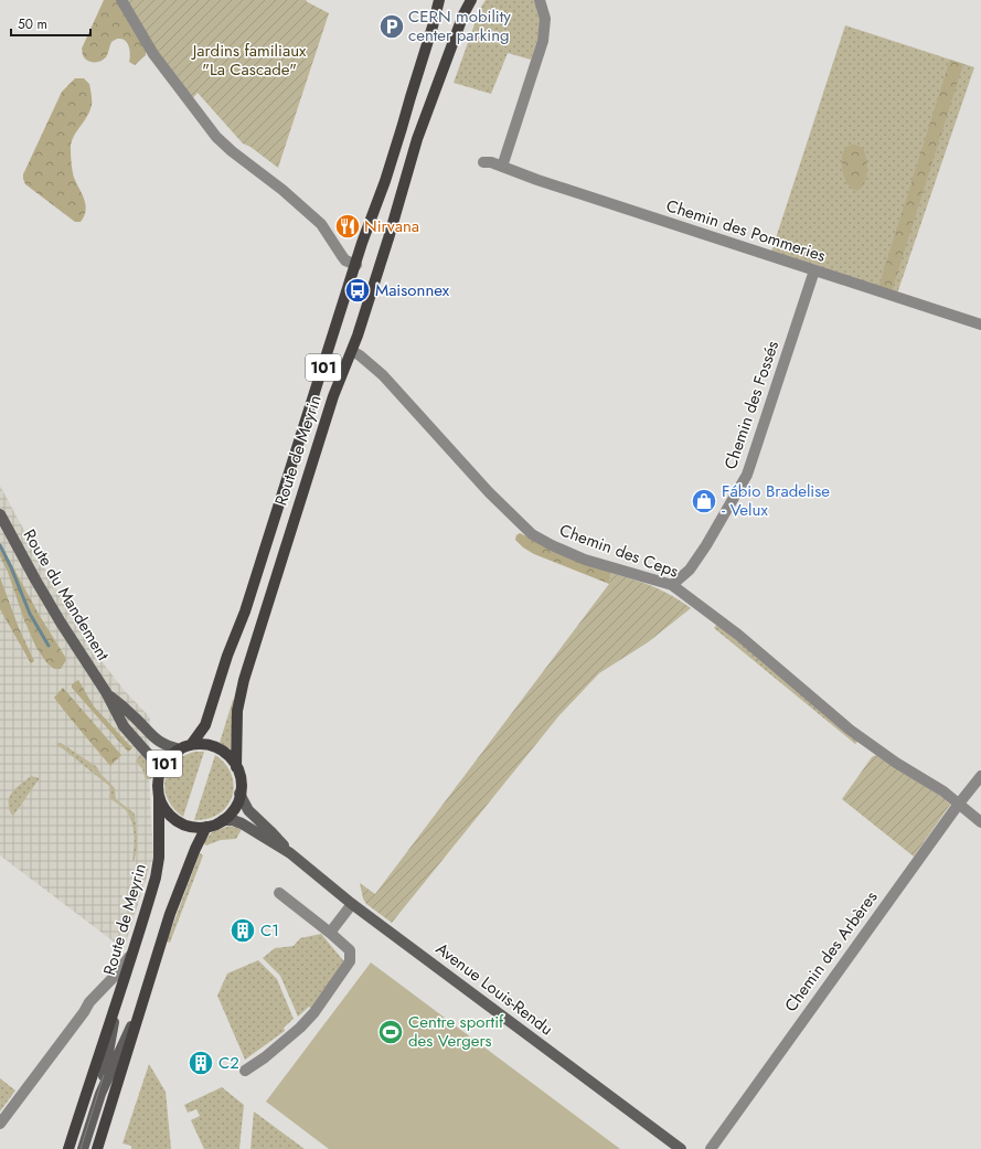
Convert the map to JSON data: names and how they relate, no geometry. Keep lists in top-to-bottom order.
{
  "streets": {
    "main road": [
      "101",
      "Route de Meyrin",
      "Route du Mandement",
      "Avenue Louis-Rendu"
    ],
    "street": [
      "Chemin des Pommeries",
      "Chemin des Fossés",
      "Chemin des Ceps",
      "Chemin des Arbères"
    ]
  },
  "crossings": [
    ["Chemin des Pommeries", "Chemin des Fossés"],
    ["101", "Route de Meyrin"],
    ["101", "Route du Mandement"],
    ["101", "Avenue Louis-Rendu"],
    ["Chemin des Fossés", "Chemin des Ceps"],
    ["Route de Meyrin", "Chemin des Ceps"],
    ["Route de Meyrin", "Route du Mandement"],
    ["Route de Meyrin", "Avenue Louis-Rendu"],
    ["Chemin des Ceps", "Chemin des Arbères"],
    ["Route du Mandement", "Avenue Louis-Rendu"]
  ],
  "parks": ["Jardins familiaux \"La Cascade\""],
  "places": {
    "parking": ["CERN mobility center parking"],
    "restaurant": ["Nirvana"],
    "bus stop": ["Maisonnex"],
    "shop": ["Fábio Bradelise - Velux"],
    "building": ["C1", "C2"],
    "sports": ["Centre sportif des Vergers"]
  },
  "scale_bar": "50 m"
}
